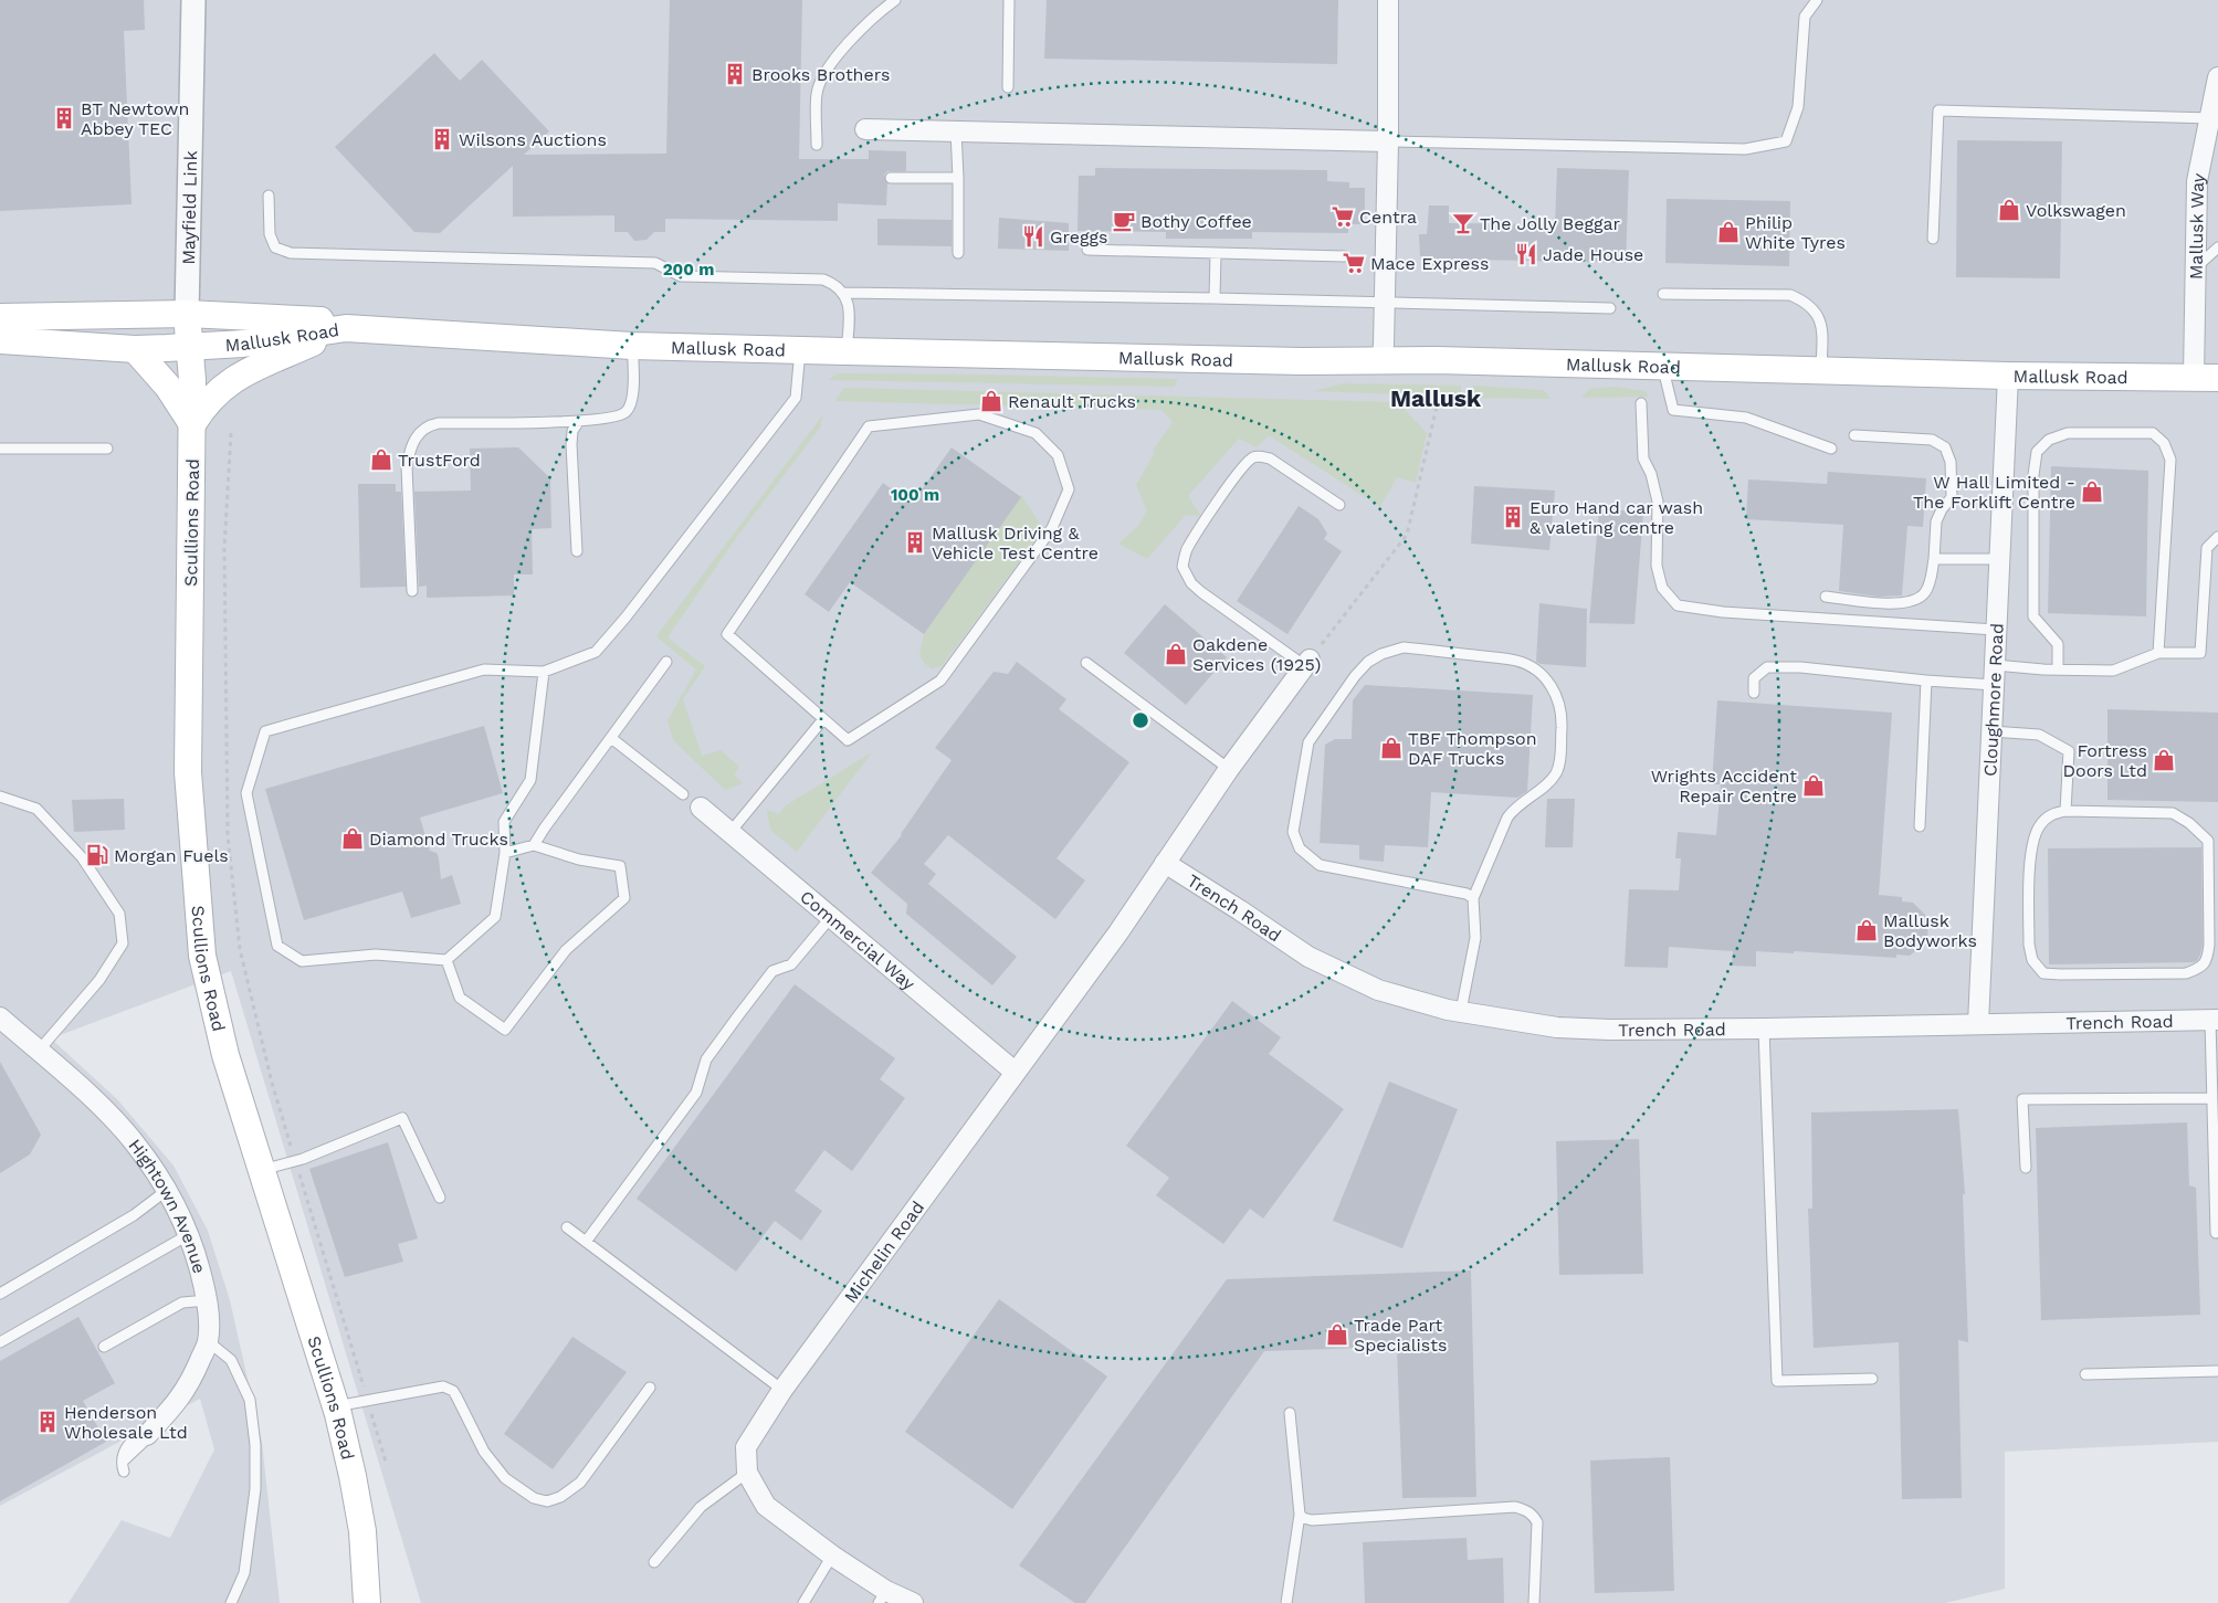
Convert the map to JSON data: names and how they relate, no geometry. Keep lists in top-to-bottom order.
{
  "streets": {
    "main road": ["Mallusk Road", "Scullions Road"],
    "street": [
      "Mayfield Link",
      "Mallusk Way",
      "Cloughmore Road",
      "Trench Road",
      "Commercial Way",
      "Hightown Avenue",
      "Michelin Road"
    ]
  },
  "crossings": [
    ["Mayfield Link", "Scullions Road"],
    ["Mallusk Way", "Mallusk Road"],
    ["Mallusk Road", "Scullions Road"],
    ["Mallusk Road", "Cloughmore Road"],
    ["Cloughmore Road", "Trench Road"],
    ["Trench Road", "Michelin Road"],
    ["Commercial Way", "Michelin Road"]
  ],
  "districts": ["Mallusk"],
  "places": {
    "building": [
      "Brooks Brothers",
      "BT Newtown Abbey TEC",
      "Wilsons Auctions",
      "Euro Hand car wash & valeting centre",
      "Mallusk Driving & Vehicle Test Centre",
      "Henderson Wholesale Ltd"
    ],
    "shop": [
      "Volkswagen",
      "Philip White Tyres",
      "Renault Trucks",
      "TrustFord",
      "W Hall Limited - The Forklift Centre",
      "Oakdene Services (1925)",
      "TBF Thompson DAF Trucks",
      "Fortress Doors Ltd",
      "Wrights Accident Repair Centre",
      "Diamond Trucks",
      "Mallusk Bodyworks",
      "Trade Part Specialists"
    ],
    "supermarket": ["Centra", "Mace Express"],
    "cafe": ["Bothy Coffee"],
    "bar": ["The Jolly Beggar"],
    "restaurant": ["Greggs", "Jade House"],
    "fuel station": ["Morgan Fuels"]
  },
  "rings": ["200 m", "100 m"]
}
